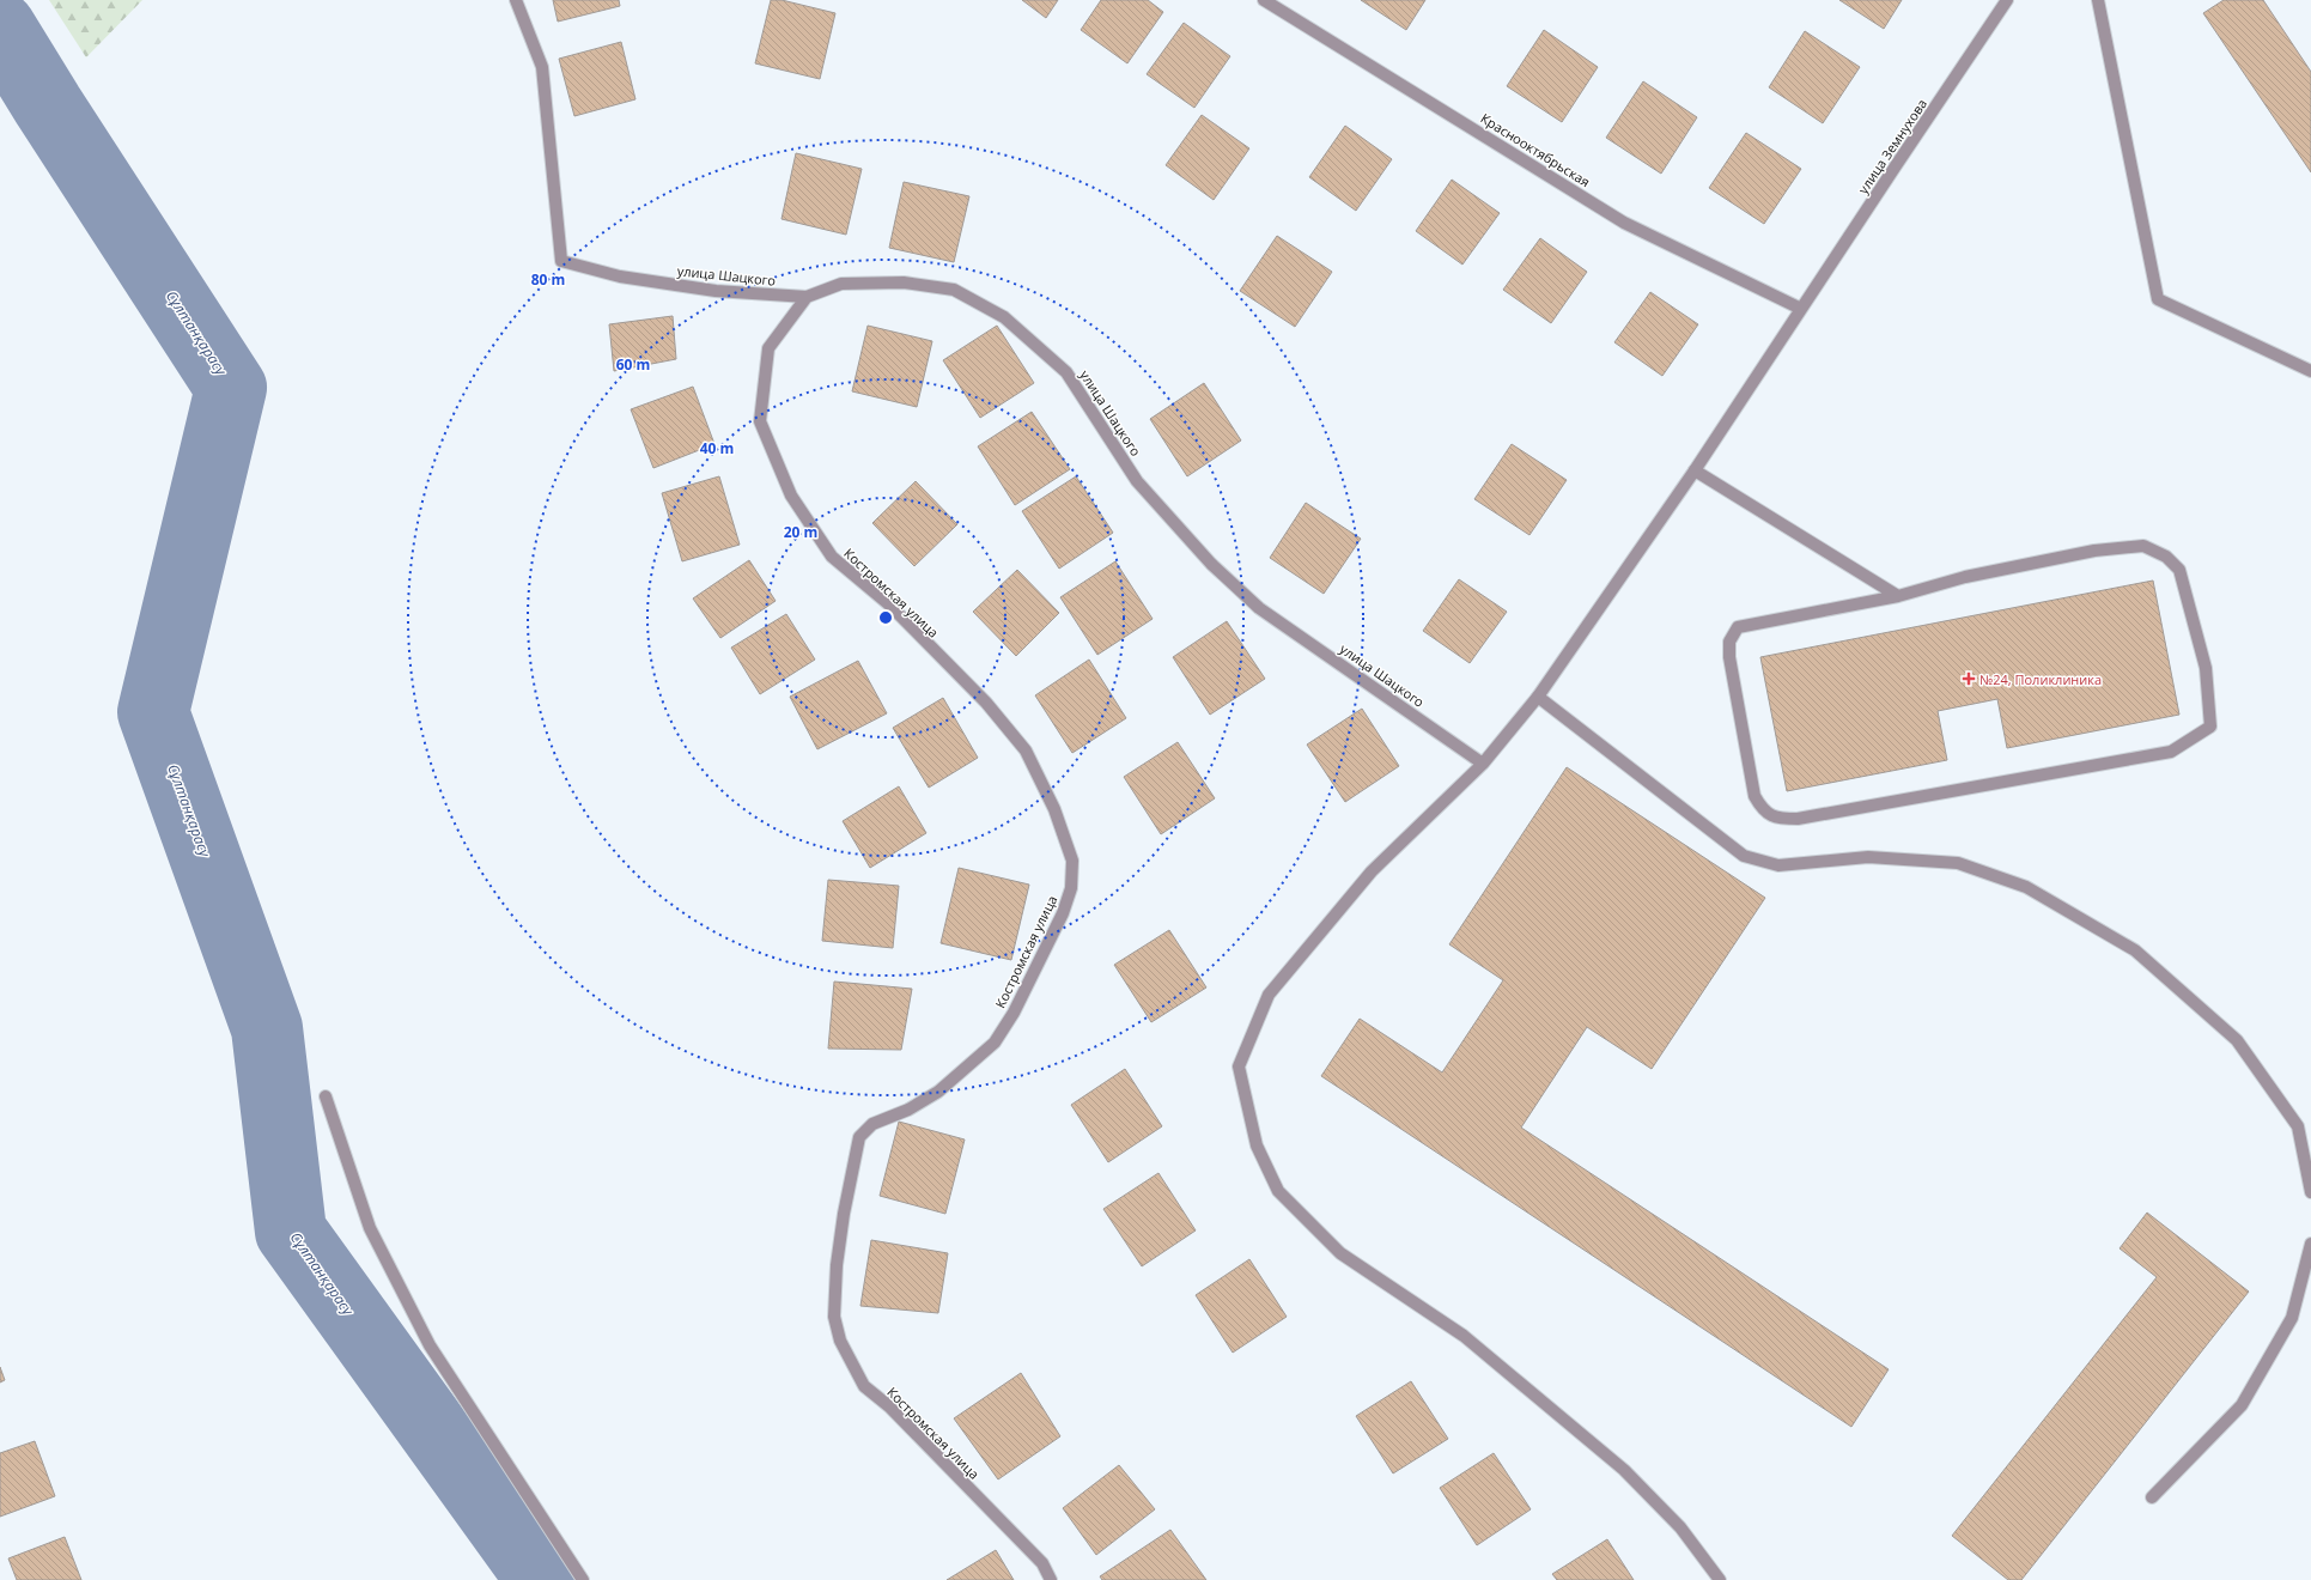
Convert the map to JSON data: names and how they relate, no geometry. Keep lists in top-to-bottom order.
{
  "streets": {
    "street": [
      "улица Земнухова",
      "Краснооктябрьская",
      "улица Шацкого",
      "Костромская улица"
    ]
  },
  "crossings": [
    ["улица Земнухова", "Краснооктябрьская"],
    ["улица Земнухова", "улица Шацкого"],
    ["улица Шацкого", "Костромская улица"]
  ],
  "water": ["Сұлтанқарасу"],
  "places": {
    "health": ["№24, Поликлиника"]
  },
  "rings": [
    "80 m",
    "60 m",
    "40 m",
    "20 m"
  ]
}
